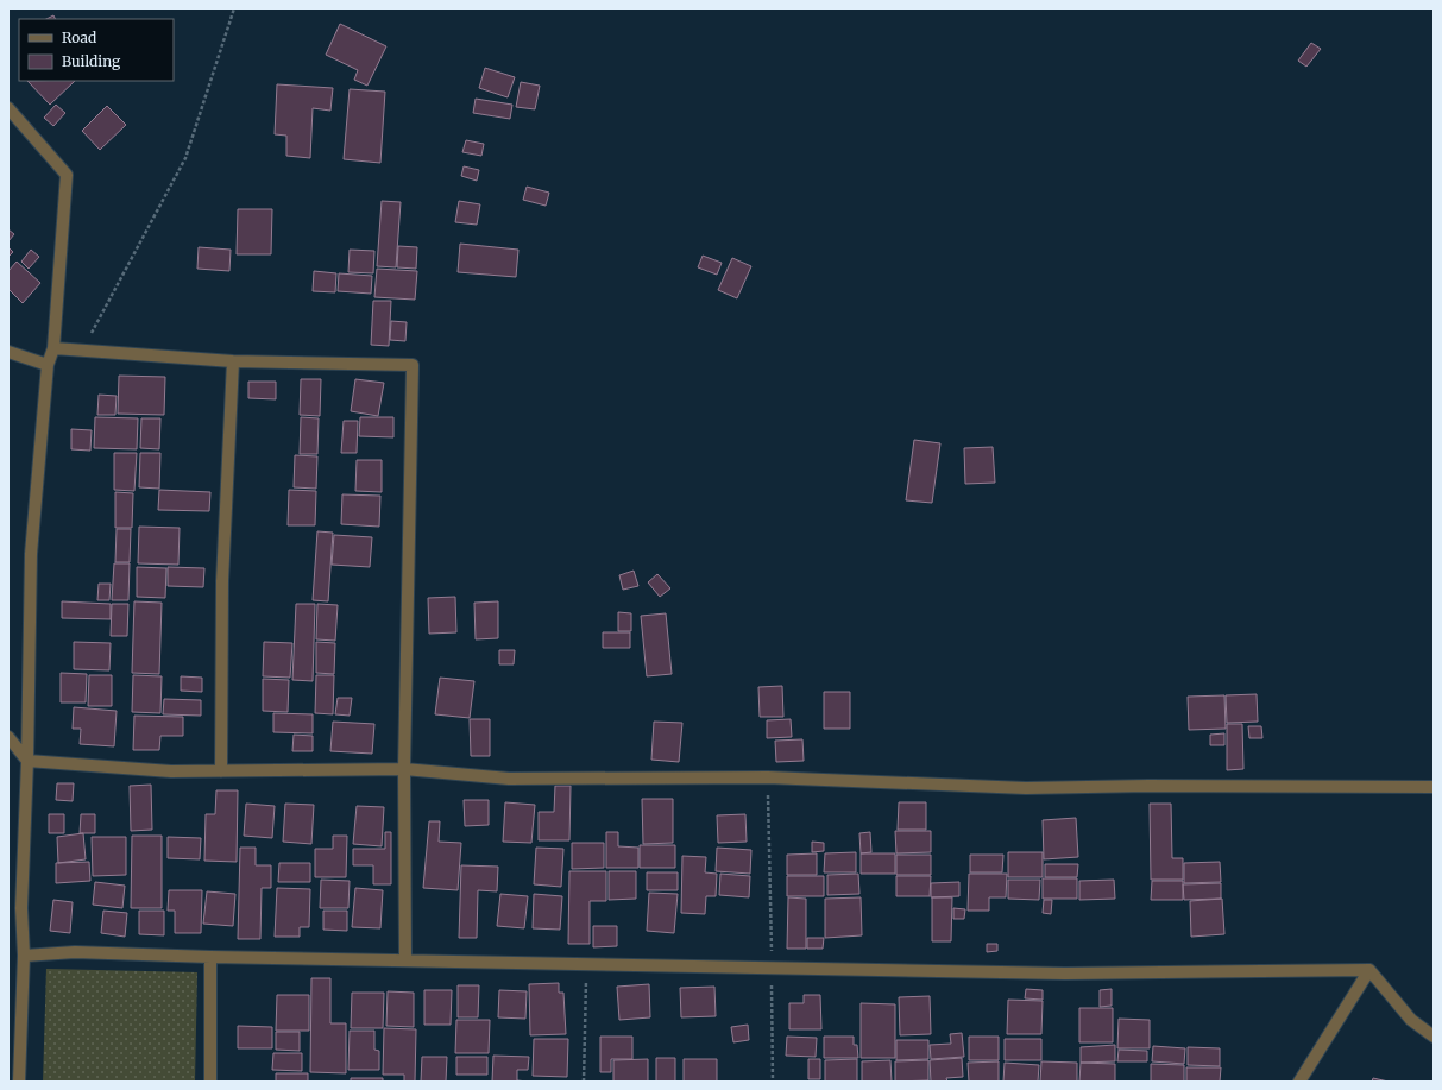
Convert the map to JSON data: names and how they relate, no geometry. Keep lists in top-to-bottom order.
{
  "legend": ["Road", "Building"]
}
